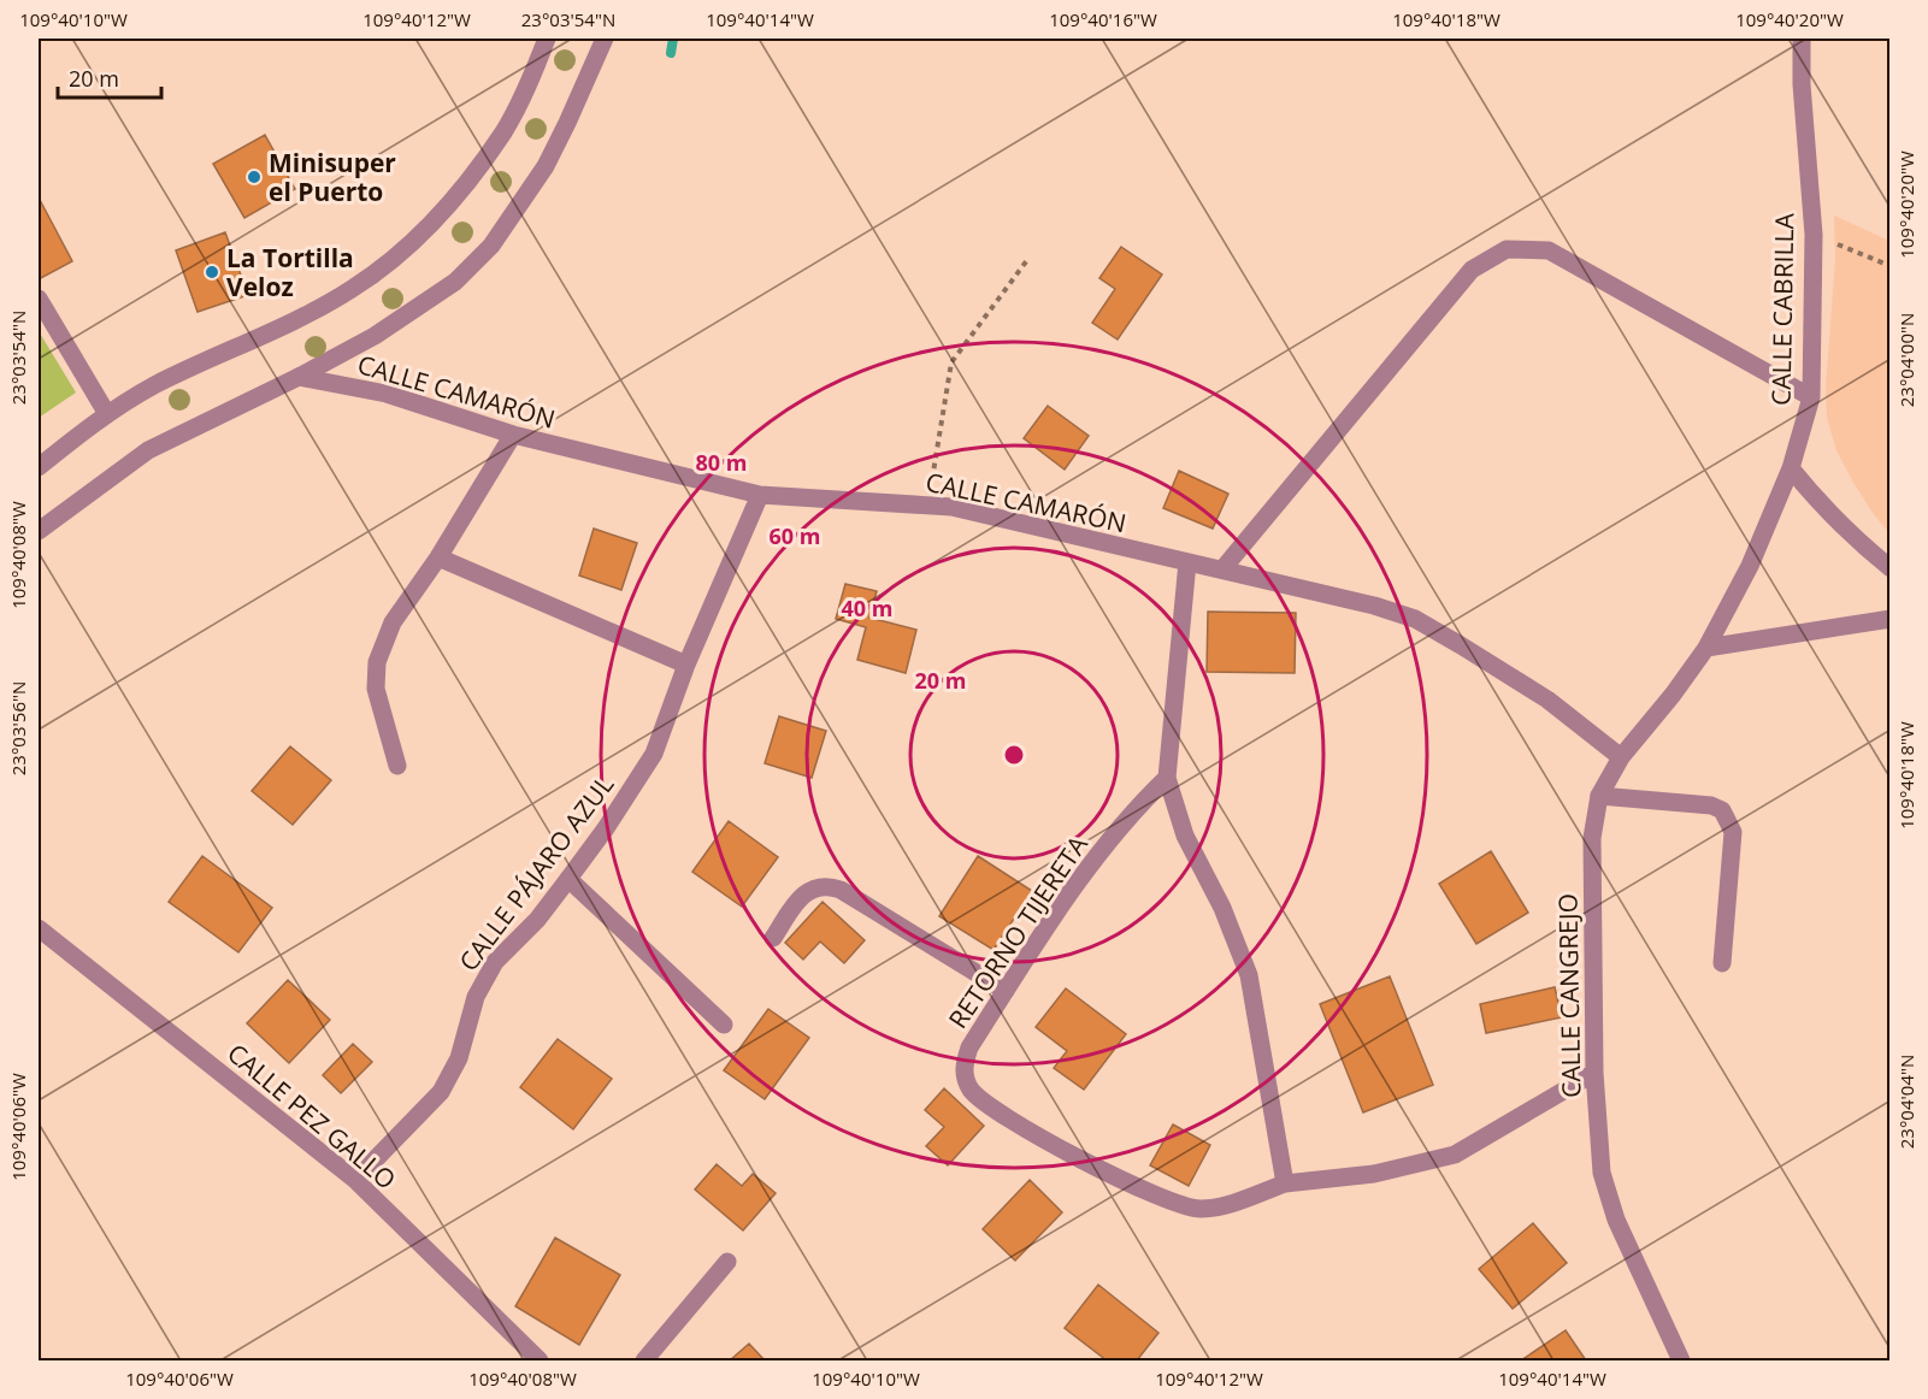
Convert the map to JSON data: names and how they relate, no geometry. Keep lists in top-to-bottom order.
{
  "streets": {
    "street": [
      "CALLE CABRILLA",
      "CALLE CAMARÓN",
      "CALLE PÁJARO AZUL",
      "RETORNO TIJERETA",
      "CALLE CANGREJO",
      "CALLE PEZ GALLO"
    ]
  },
  "crossings": [
    ["CALLE CABRILLA", "CALLE CANGREJO"],
    ["CALLE CAMARÓN", "CALLE PÁJARO AZUL"],
    ["CALLE CAMARÓN", "CALLE CANGREJO"],
    ["CALLE PÁJARO AZUL", "CALLE PEZ GALLO"],
    ["RETORNO TIJERETA", "CALLE CANGREJO"]
  ],
  "places": ["Minisuper el Puerto", "La Tortilla Veloz"],
  "scale_bar": "20 m",
  "coordinates": [
    "109°40'10\"W",
    "109°40'12\"W",
    "23°03'54\"N",
    "109°40'14\"W",
    "109°40'16\"W",
    "109°40'18\"W",
    "109°40'20\"W",
    "23°04'00\"N",
    "109°40'08\"W",
    "23°03'56\"N",
    "23°04'04\"N",
    "109°40'06\"W"
  ],
  "rings": [
    "80 m",
    "60 m",
    "40 m",
    "20 m"
  ]
}
